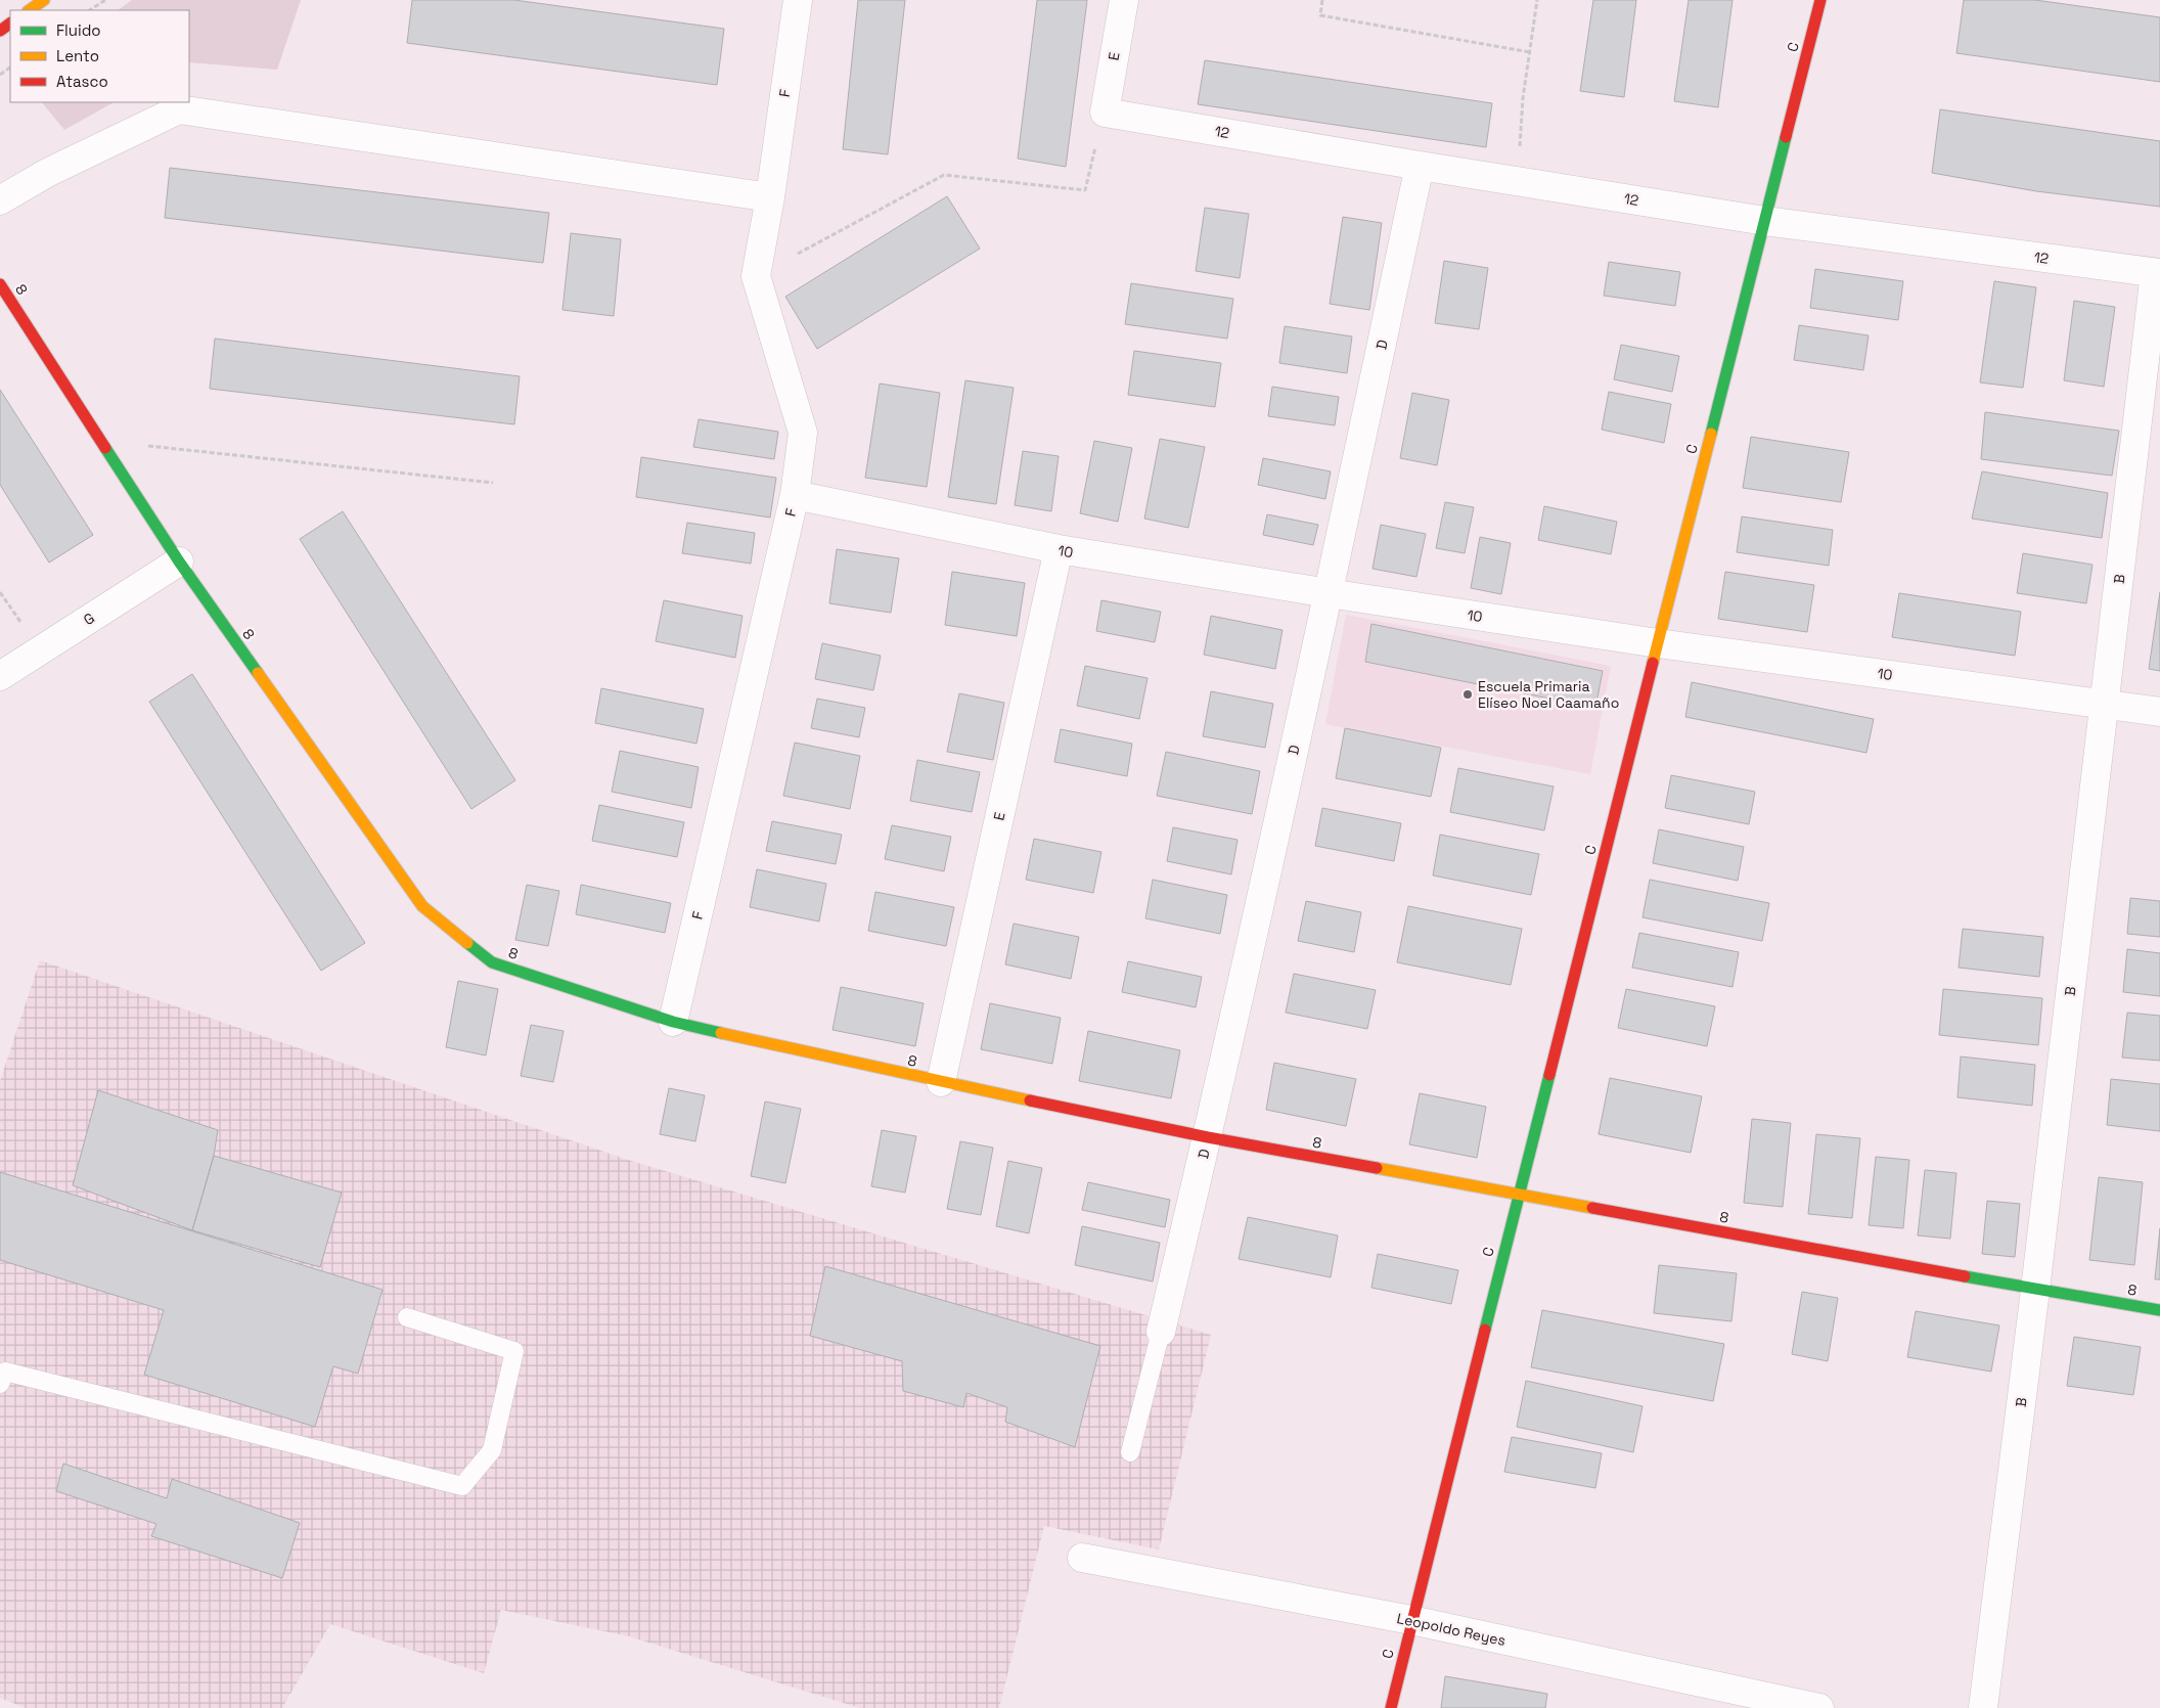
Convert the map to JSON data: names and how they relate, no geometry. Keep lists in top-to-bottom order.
{
  "streets": {
    "street": [
      "C",
      "E",
      "F",
      "12",
      "8",
      "D",
      "10",
      "B",
      "G",
      "Leopoldo Reyes"
    ]
  },
  "crossings": [
    ["C", "12"],
    ["C", "8"],
    ["C", "10"],
    ["C", "Leopoldo Reyes"],
    ["E", "12"],
    ["E", "8"],
    ["E", "10"],
    ["F", "8"],
    ["F", "10"],
    ["12", "D"],
    ["12", "B"],
    ["8", "D"],
    ["8", "B"],
    ["8", "G"],
    ["D", "10"],
    ["10", "B"]
  ],
  "places": ["Escuela Primaria Elíseo Noel Caamaño"],
  "legend": ["Fluido", "Lento", "Atasco"]
}
